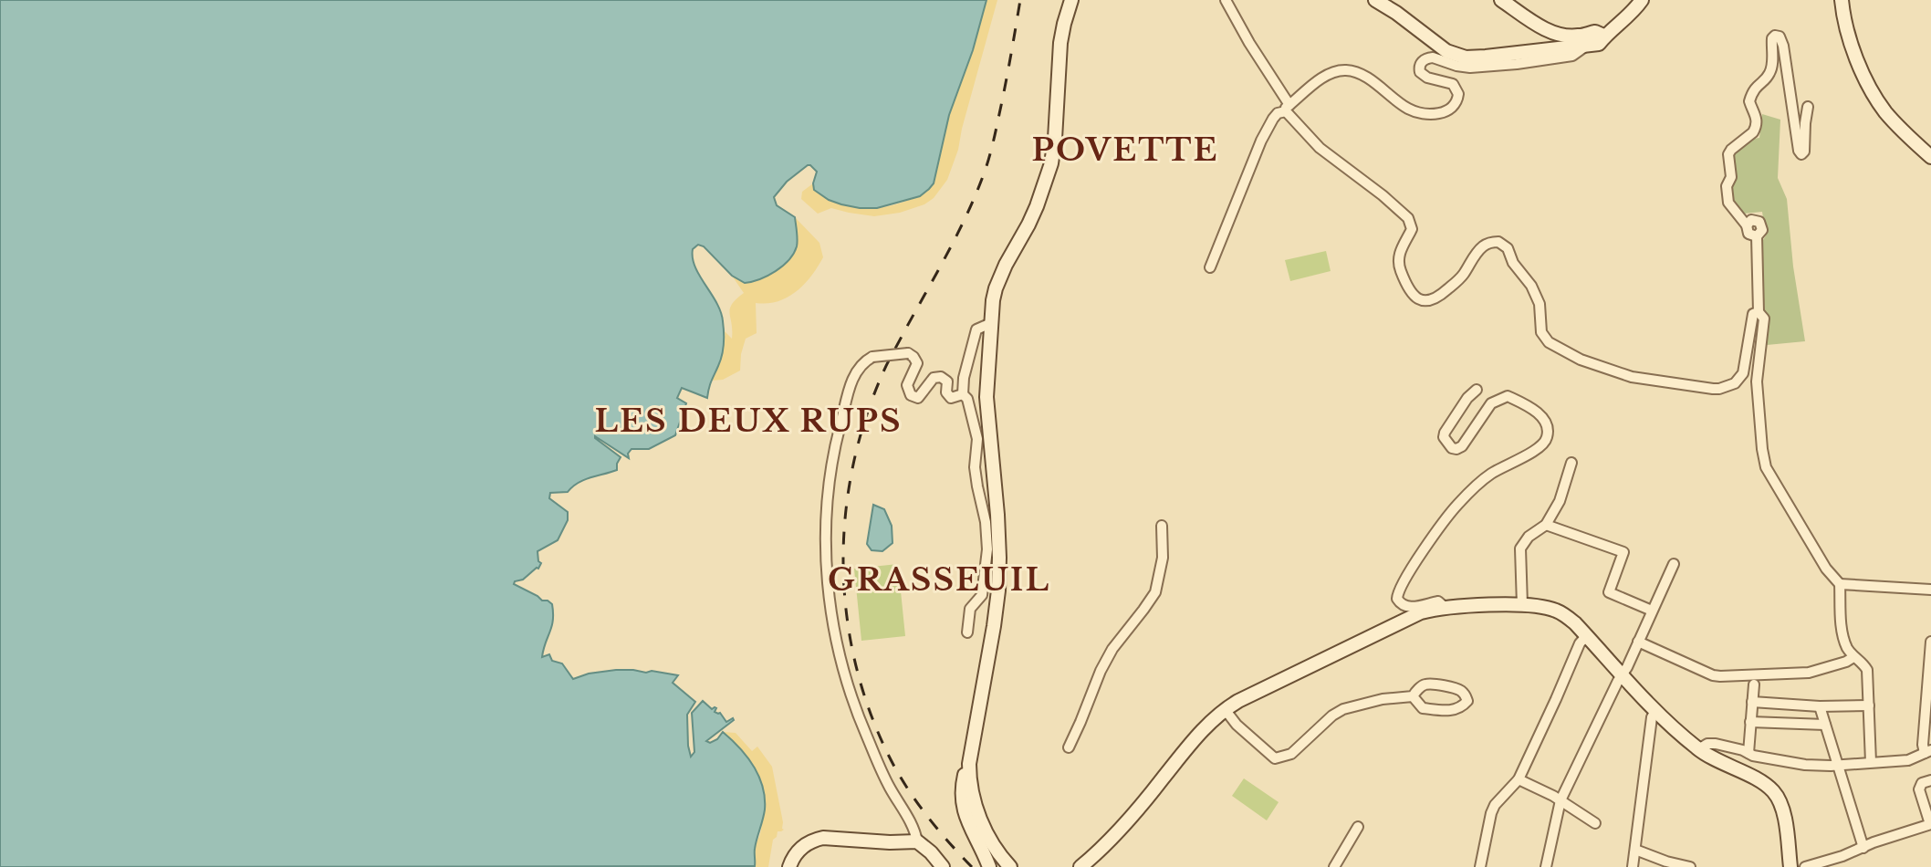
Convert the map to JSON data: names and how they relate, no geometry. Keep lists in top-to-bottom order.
{
  "districts": ["POVETTE", "LES DEUX RUPS", "GRASSEUIL"]
}
